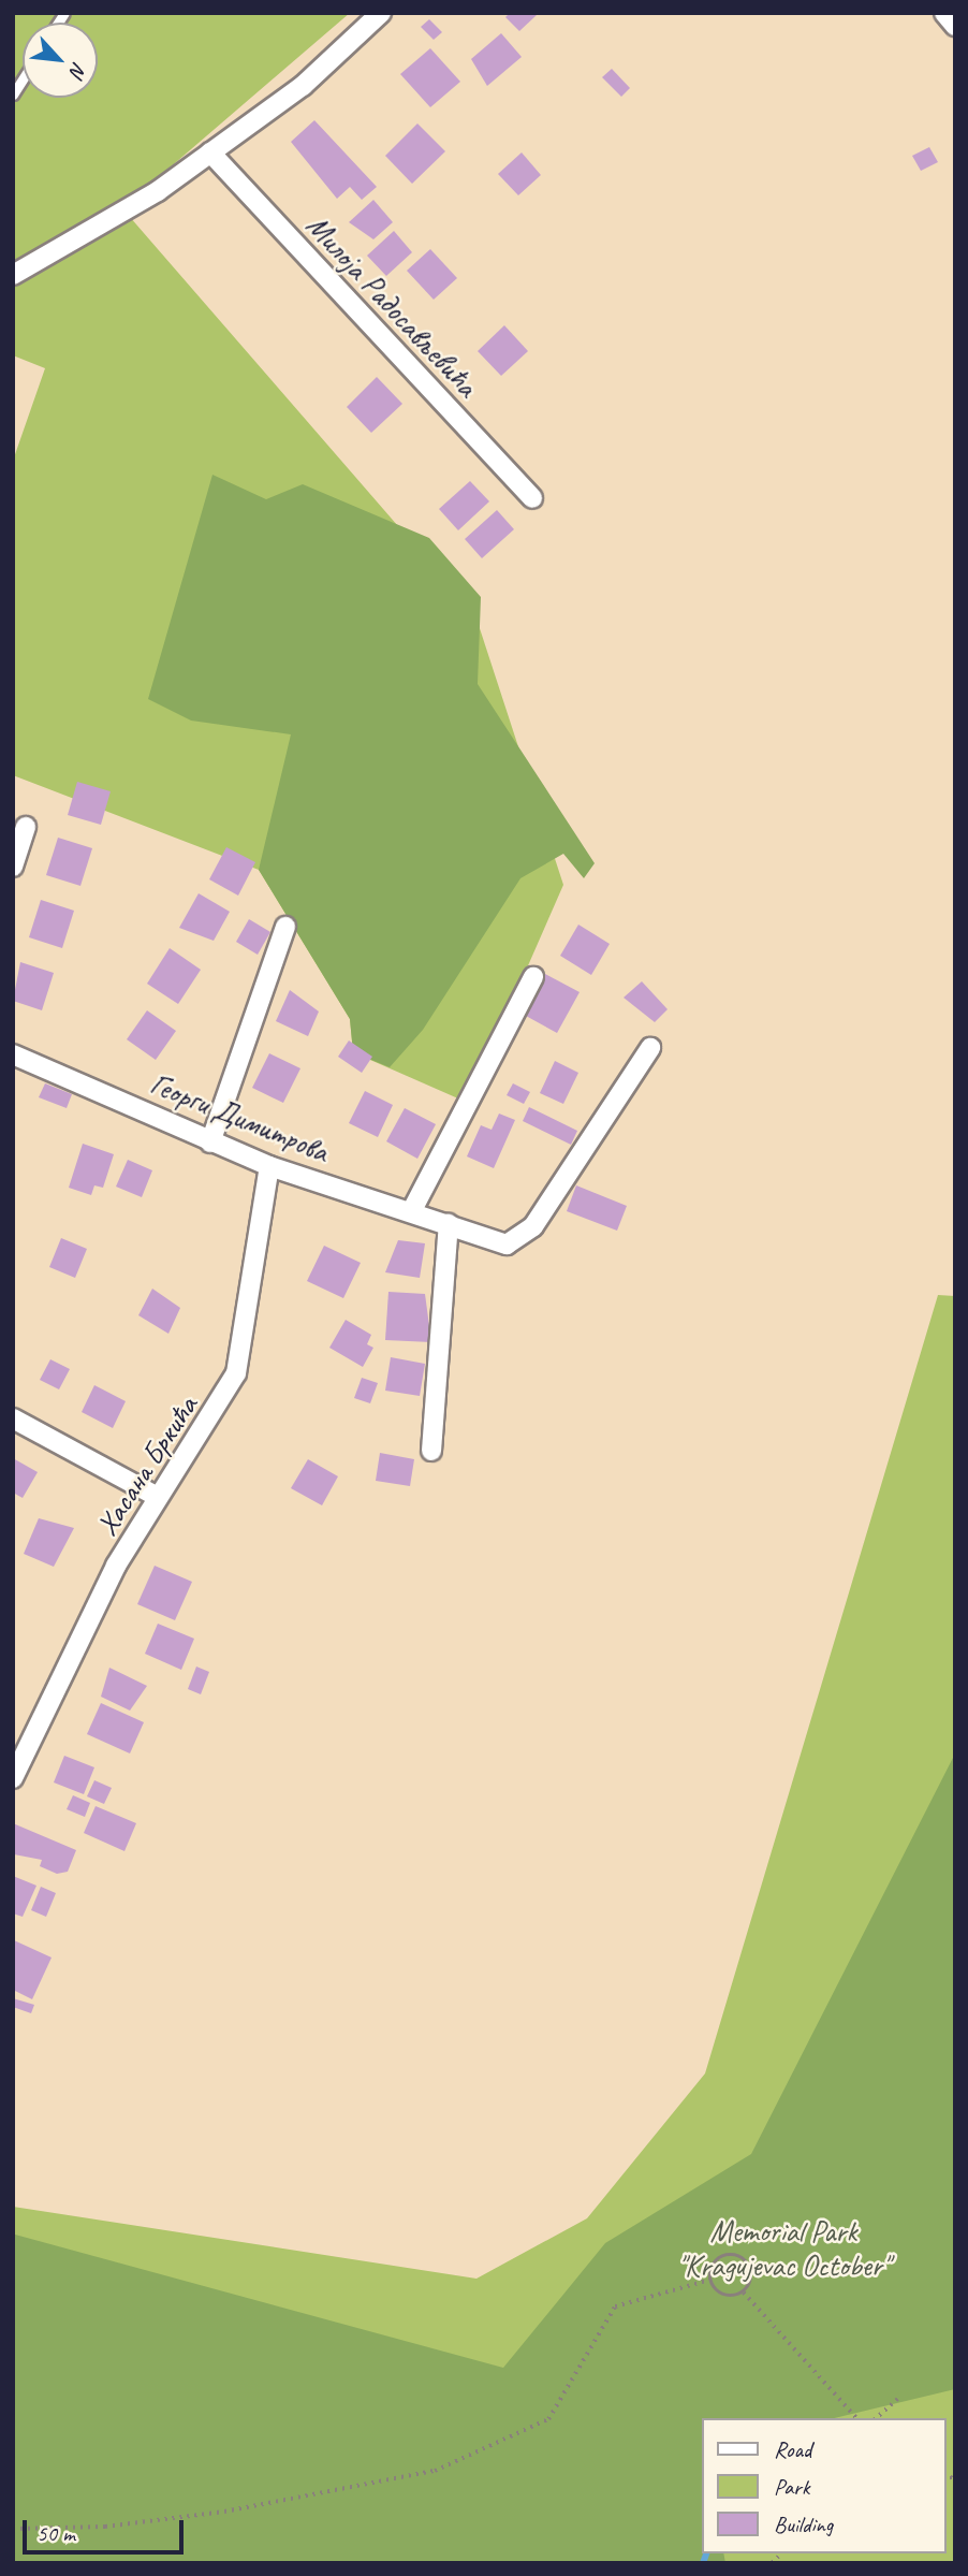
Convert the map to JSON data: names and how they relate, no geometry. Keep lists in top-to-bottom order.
{
  "streets": {
    "street": ["Милоја Радосављевића", "Георги Димитрова", "Хасана Бркића"]
  },
  "crossings": [
    ["Георги Димитрова", "Хасана Бркића"]
  ],
  "parks": ["Memorial Park \"Kragujevac October\""],
  "legend": ["Road", "Park", "Building"],
  "scale_bar": "50 m",
  "north": "bottom right"
}
